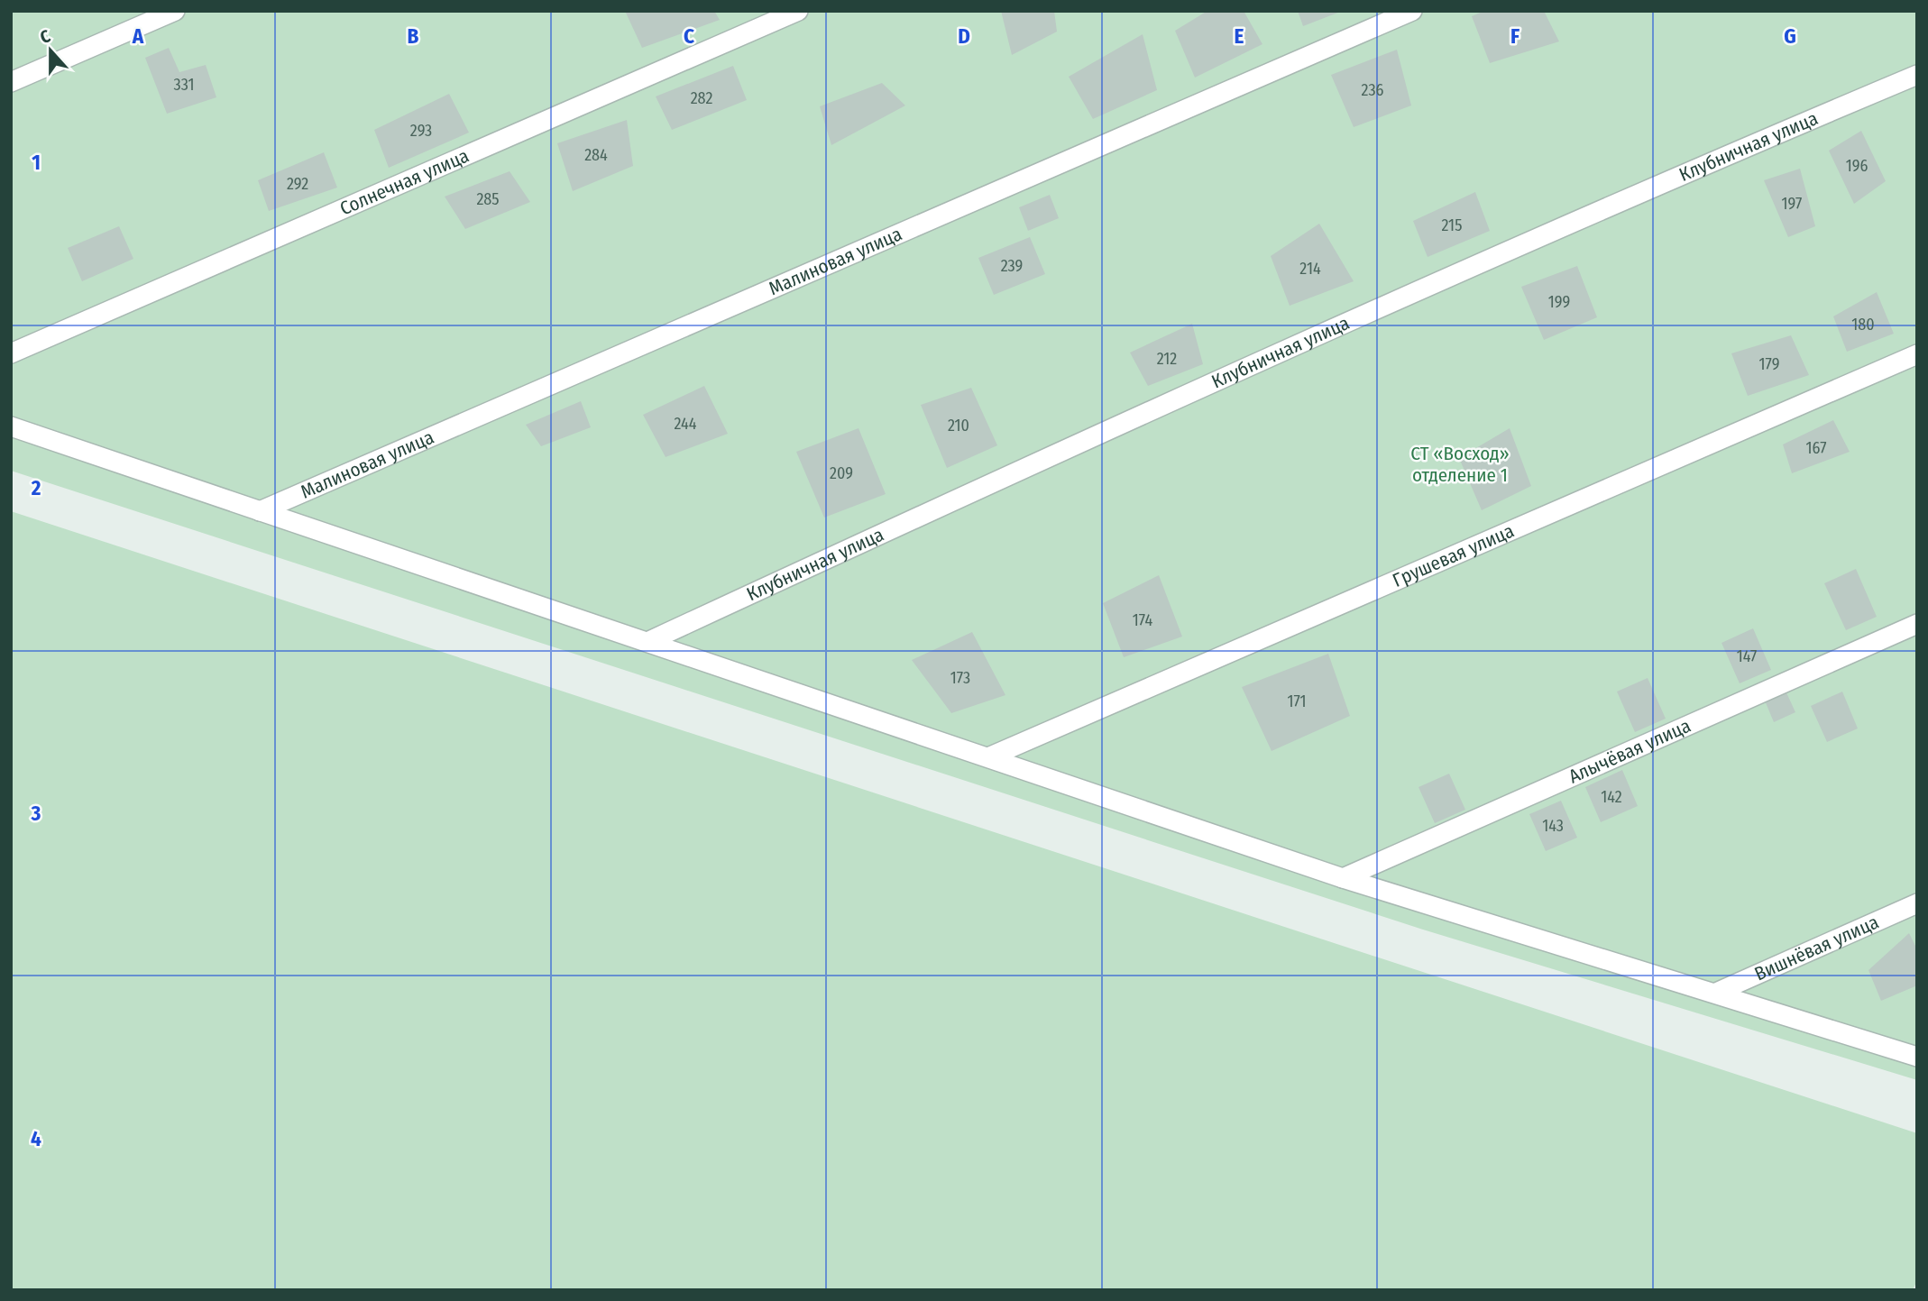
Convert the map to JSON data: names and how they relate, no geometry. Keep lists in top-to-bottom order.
{
  "streets": {
    "street": [
      "Клубничная улица",
      "Солнечная улица",
      "Малиновая улица",
      "Грушевая улица",
      "Алычёвая улица",
      "Вишнёвая улица"
    ]
  },
  "parks": ["СТ «Восход» отделение 1"],
  "house_numbers": [
    "331",
    "236",
    "282",
    "293",
    "284",
    "196",
    "292",
    "285",
    "197",
    "215",
    "239",
    "214",
    "199",
    "180",
    "212",
    "179",
    "244",
    "210",
    "167",
    "209",
    "174",
    "147",
    "173",
    "171",
    "142",
    "143"
  ],
  "north": "top",
  "grid": {
    "columns": [
      "A",
      "B",
      "C",
      "D",
      "E",
      "F",
      "G"
    ],
    "rows": [
      "1",
      "2",
      "3",
      "4"
    ]
  }
}
